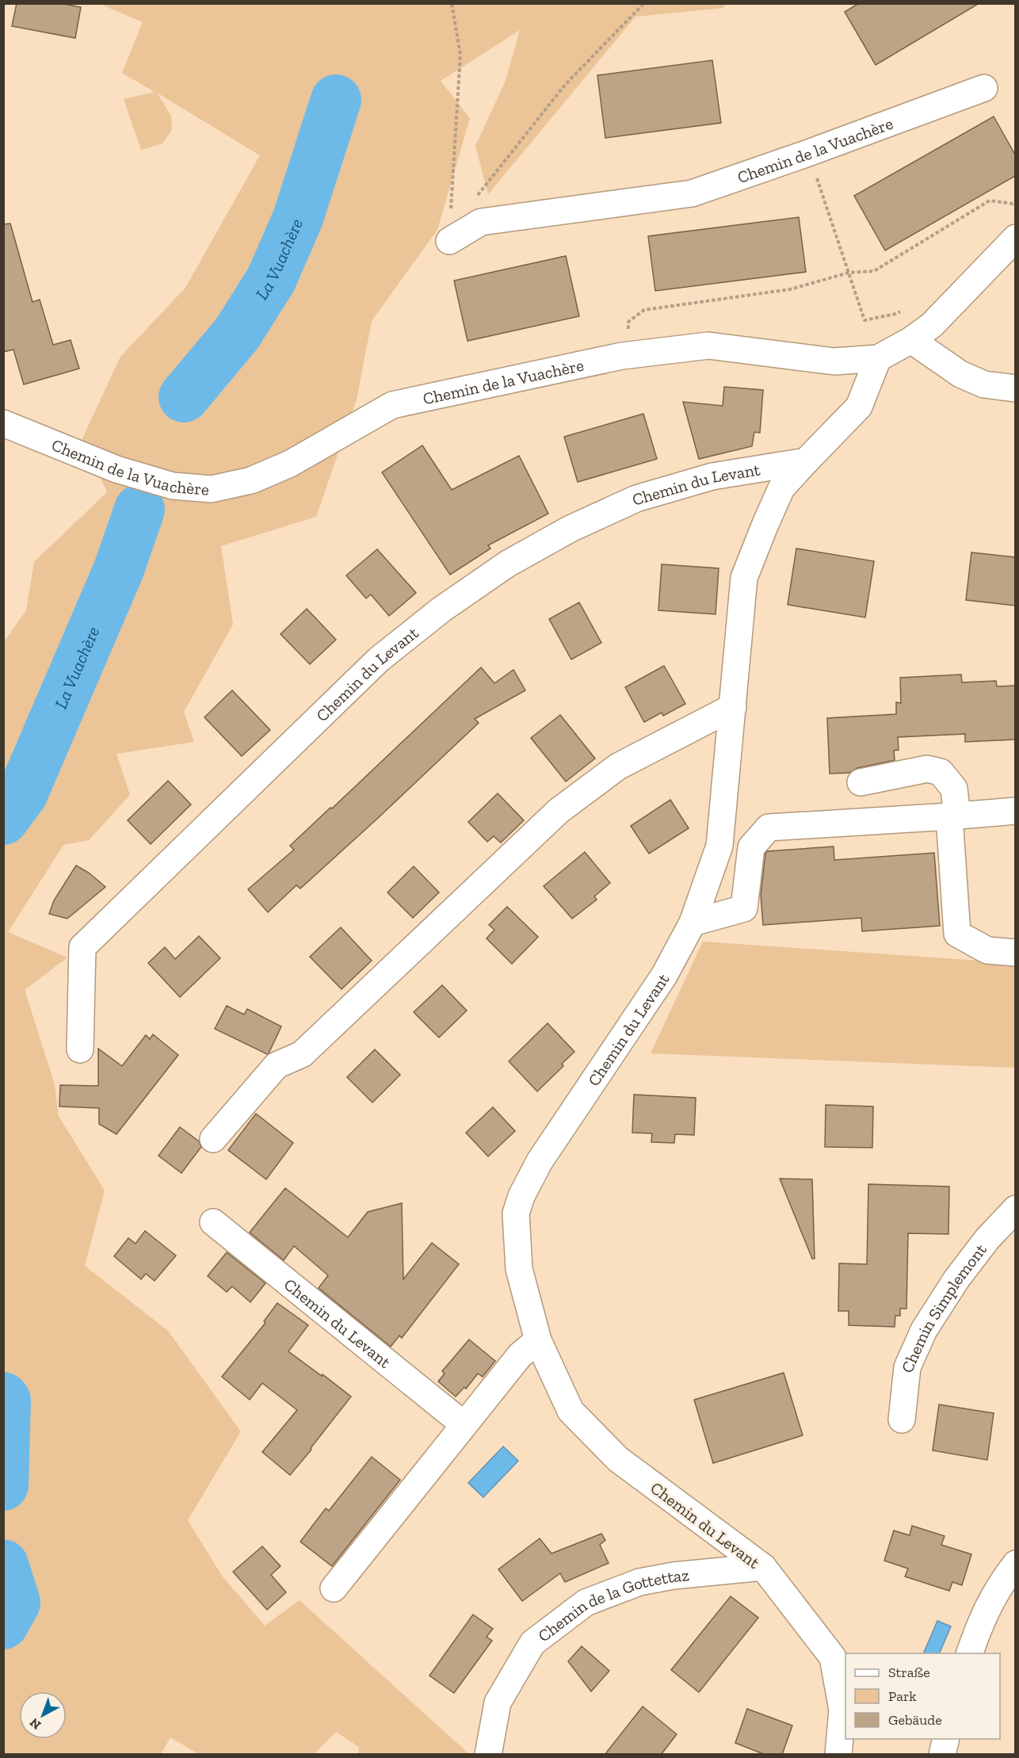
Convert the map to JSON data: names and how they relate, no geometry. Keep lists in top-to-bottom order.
{
  "streets": {
    "street": [
      "Chemin de la Vuachère",
      "Chemin du Levant",
      "Chemin Simplemont",
      "Chemin de la Gottettaz"
    ]
  },
  "crossings": [
    ["Chemin de la Vuachère", "Chemin du Levant"],
    ["Chemin du Levant", "Chemin de la Gottettaz"]
  ],
  "water": ["La Vuachère"],
  "legend": ["Straße", "Park", "Gebäude"],
  "north": "bottom left"
}
